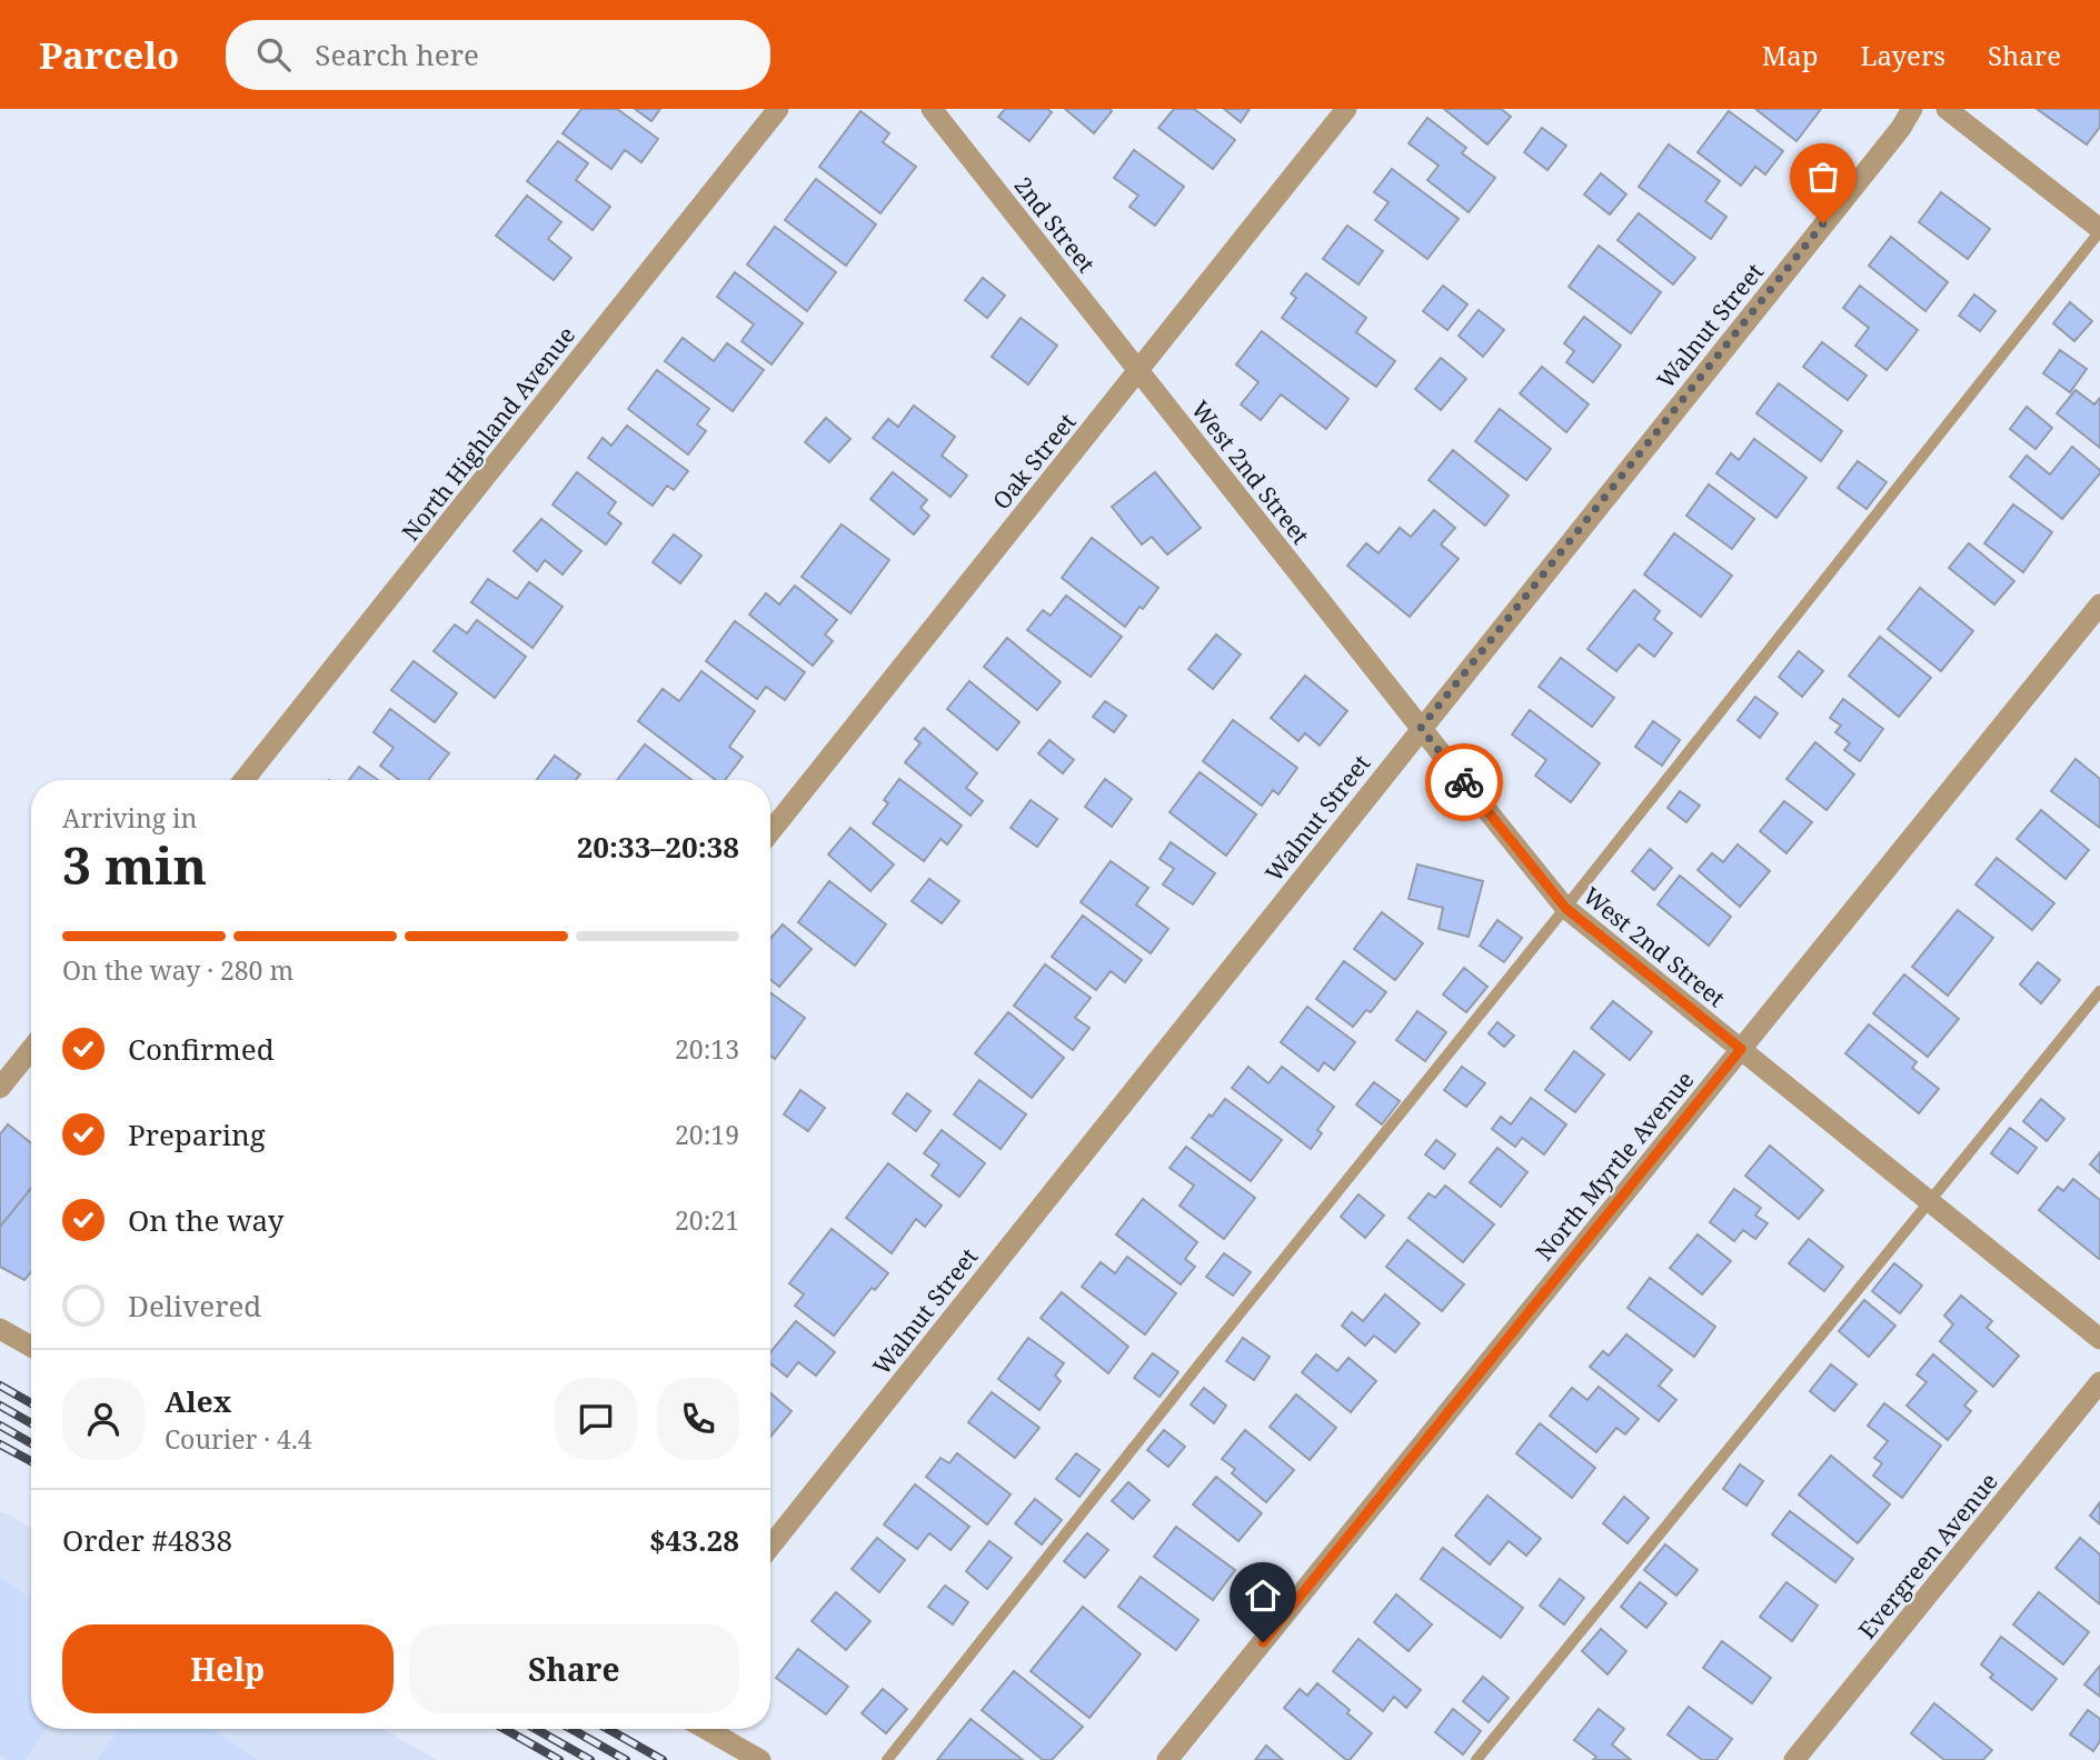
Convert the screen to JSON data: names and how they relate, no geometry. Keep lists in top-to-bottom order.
{
  "streets": {
    "street": [
      "2nd Street",
      "Walnut Street",
      "North Highland Avenue",
      "Oak Street",
      "West 2nd Street",
      "North Myrtle Avenue",
      "Evergreen Avenue"
    ]
  },
  "crossings": [
    ["2nd Street", "Oak Street"],
    ["2nd Street", "West 2nd Street"],
    ["Walnut Street", "West 2nd Street"],
    ["Oak Street", "West 2nd Street"],
    ["West 2nd Street", "North Myrtle Avenue"]
  ],
  "page": {
    "header": "Parcelo",
    "search": "Search here",
    "nav": ["Map", "Layers", "Share"],
    "heading": ["3 min", "Arriving in", "20:33–20:38"],
    "panel": [
      "Alex",
      "Courier · 4.4",
      "Order #4838",
      "$43.28"
    ],
    "bar": "On the way · 280 m",
    "list": [
      ["Confirmed", "20:13"],
      ["Preparing", "20:19"],
      ["On the way", "20:21"],
      "Delivered"
    ],
    "buttons": ["Help", "Share"]
  }
}
